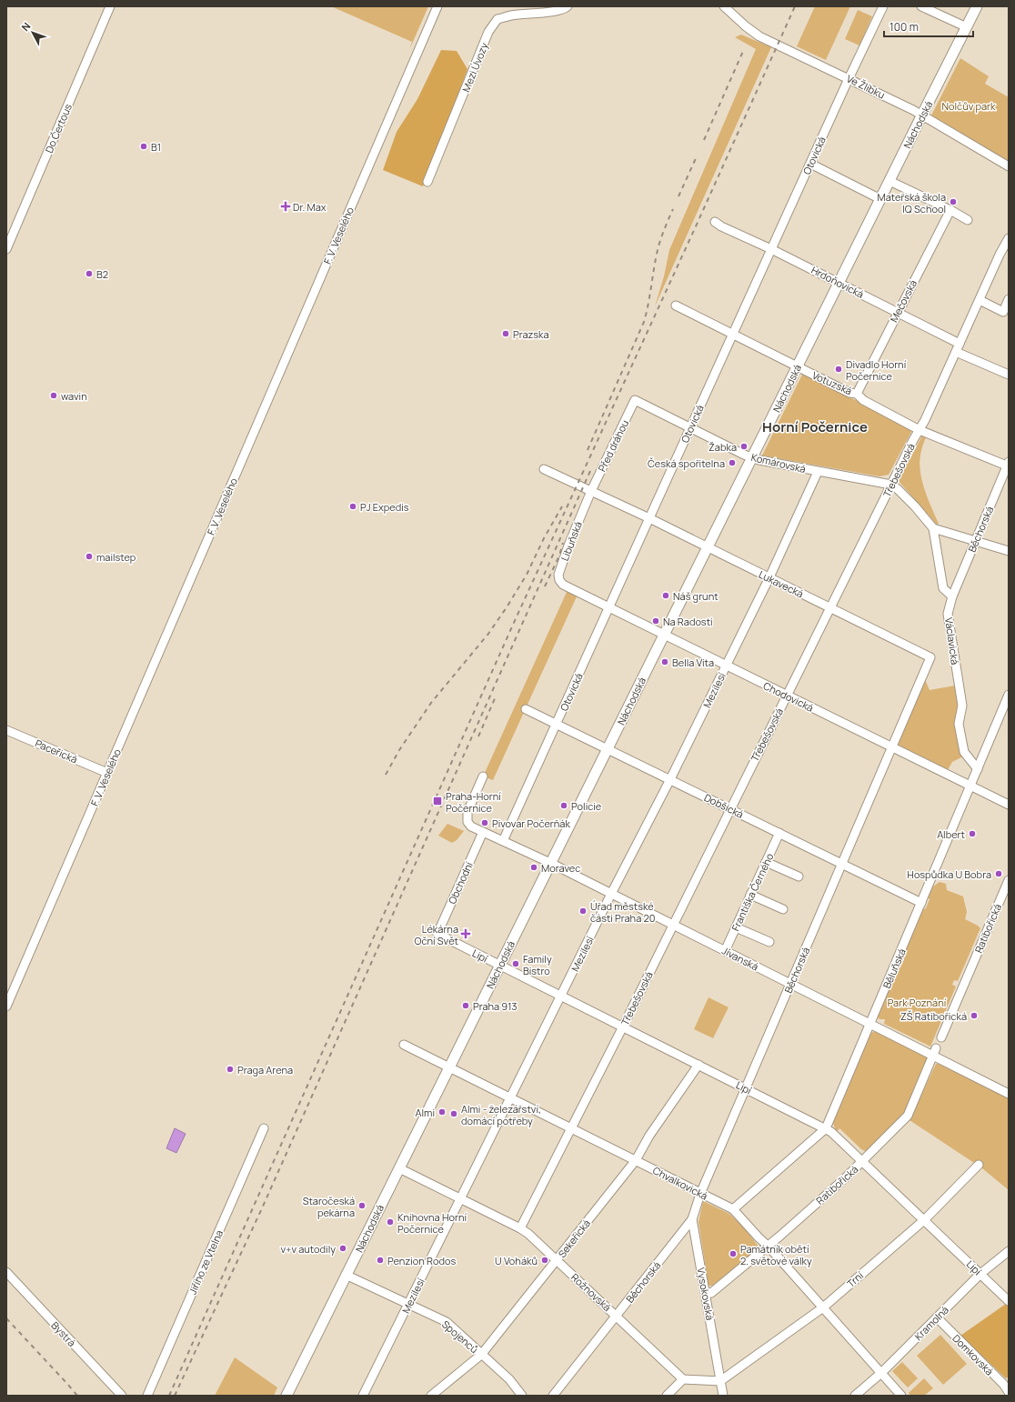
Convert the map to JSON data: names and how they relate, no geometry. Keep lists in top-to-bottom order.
{
  "streets": {
    "main road": ["Náchodská"],
    "street": [
      "Mezi Úvozy",
      "Ve Žlíbku",
      "Do Čertous",
      "Otovická",
      "F. V. Veselého",
      "Hrdoňovická",
      "Mečovská",
      "Votuzská",
      "Před dráhou",
      "Komárovská",
      "Třebešovská",
      "Běchorská",
      "Libuňská",
      "Lukavecká",
      "Václavická",
      "Mezilesí",
      "Chodovická",
      "Paceřická",
      "Dobšická",
      "Obchodní",
      "Františka Černého",
      "Ratibořická",
      "Lipí",
      "Jívanská",
      "Běluňská",
      "Chvalkovická",
      "Sekeřická",
      "Jiřího ze Vtelna",
      "Trní",
      "Rožnovská",
      "Vysokovská",
      "Kramolná",
      "Bystrá",
      "Spojenců",
      "Domkovská"
    ]
  },
  "crossings": [
    ["Ve Žlíbku", "Náchodská"],
    ["Ve Žlíbku", "Otovická"],
    ["Náchodská", "Hrdoňovická"],
    ["Náchodská", "Votuzská"],
    ["Náchodská", "Komárovská"],
    ["Náchodská", "Lukavecká"],
    ["Náchodská", "Chodovická"],
    ["Náchodská", "Dobšická"],
    ["Náchodská", "Lipí"],
    ["Náchodská", "Jívanská"],
    ["Náchodská", "Chvalkovická"],
    ["Náchodská", "Rožnovská"],
    ["Náchodská", "Spojenců"],
    ["Otovická", "Hrdoňovická"],
    ["Otovická", "Votuzská"],
    ["Otovická", "Komárovská"],
    ["Otovická", "Lukavecká"],
    ["Otovická", "Chodovická"],
    ["Otovická", "Dobšická"],
    ["Otovická", "Jívanská"],
    ["F. V. Veselého", "Paceřická"],
    ["Hrdoňovická", "Mečovská"],
    ["Hrdoňovická", "Třebešovská"],
    ["Mečovská", "Votuzská"],
    ["Votuzská", "Třebešovská"],
    ["Votuzská", "Běchorská"],
    ["Před dráhou", "Komárovská"],
    ["Před dráhou", "Libuňská"],
    ["Před dráhou", "Lukavecká"],
    ["Komárovská", "Třebešovská"],
    ["Komárovská", "Mezilesí"],
    ["Třebešovská", "Lukavecká"],
    ["Třebešovská", "Chodovická"],
    ["Třebešovská", "Dobšická"],
    ["Třebešovská", "Lipí"],
    ["Třebešovská", "Jívanská"],
    ["Třebešovská", "Chvalkovická"],
    ["Třebešovská", "Rožnovská"],
    ["Běchorská", "Lukavecká"],
    ["Běchorská", "Václavická"],
    ["Běchorská", "Chodovická"],
    ["Běchorská", "Dobšická"],
    ["Běchorská", "Lipí"],
    ["Běchorská", "Jívanská"],
    ["Běchorská", "Chvalkovická"],
    ["Běchorská", "Rožnovská"],
    ["Běchorská", "Vysokovská"],
    ["Libuňská", "Lukavecká"],
    ["Libuňská", "Chodovická"],
    ["Lukavecká", "Mezilesí"],
    ["Lukavecká", "Chodovická"],
    ["Václavická", "Běluňská"],
    ["Mezilesí", "Chodovická"],
    ["Mezilesí", "Dobšická"],
    ["Mezilesí", "Lipí"],
    ["Mezilesí", "Jívanská"],
    ["Mezilesí", "Chvalkovická"],
    ["Mezilesí", "Rožnovská"],
    ["Mezilesí", "Spojenců"],
    ["Chodovická", "Běluňská"],
    ["Dobšická", "Františka Černého"],
    ["Dobšická", "Běluňská"],
    ["Obchodní", "Lipí"],
    ["Obchodní", "Jívanská"],
    ["Františka Černého", "Jívanská"],
    ["Ratibořická", "Lipí"],
    ["Ratibořická", "Jívanská"],
    ["Ratibořická", "Chvalkovická"],
    ["Ratibořická", "Vysokovská"],
    ["Lipí", "Běluňská"],
    ["Lipí", "Sekeřická"],
    ["Lipí", "Trní"],
    ["Lipí", "Kramolná"],
    ["Jívanská", "Běluňská"],
    ["Běluňská", "Chvalkovická"],
    ["Chvalkovická", "Sekeřická"],
    ["Chvalkovická", "Trní"],
    ["Chvalkovická", "Vysokovská"],
    ["Chvalkovická", "Kramolná"],
    ["Sekeřická", "Rožnovská"],
    ["Sekeřická", "Spojenců"],
    ["Trní", "Vysokovská"],
    ["Kramolná", "Domkovská"]
  ],
  "districts": ["Horní Počernice"],
  "parks": ["Nolčův park", "Park Poznání"],
  "places": {
    "other": [
      "B1",
      "Mateřská škola IQ School",
      "B2",
      "Prazska",
      "Divadlo Horní Počernice",
      "wavin",
      "Žabka",
      "Česká spořitelna",
      "PJ Expedis",
      "mailstep",
      "Náš grunt",
      "Na Radosti",
      "Bella Vita",
      "Policie",
      "Pivovar Počerňák",
      "Albert",
      "Moravec",
      "Hospůdka U Bobra",
      "Úřad městské části Praha 20",
      "Family Bistro",
      "Praha 913",
      "ZŠ Ratibořická",
      "Praga Arena",
      "Almi",
      "Almi - železářství, domácí potřeby",
      "Staročeská pekárna",
      "Knihovna Horní Počernice",
      "v+v autodily",
      "Památník obětí 2. světové války",
      "Penzion Rodos",
      "U Voháků"
    ],
    "health": ["Dr. Max", "Lékárna Oční Svět"],
    "transit": ["Praha-Horní Počernice"]
  },
  "scale_bar": "100 m",
  "north": "top left"
}
